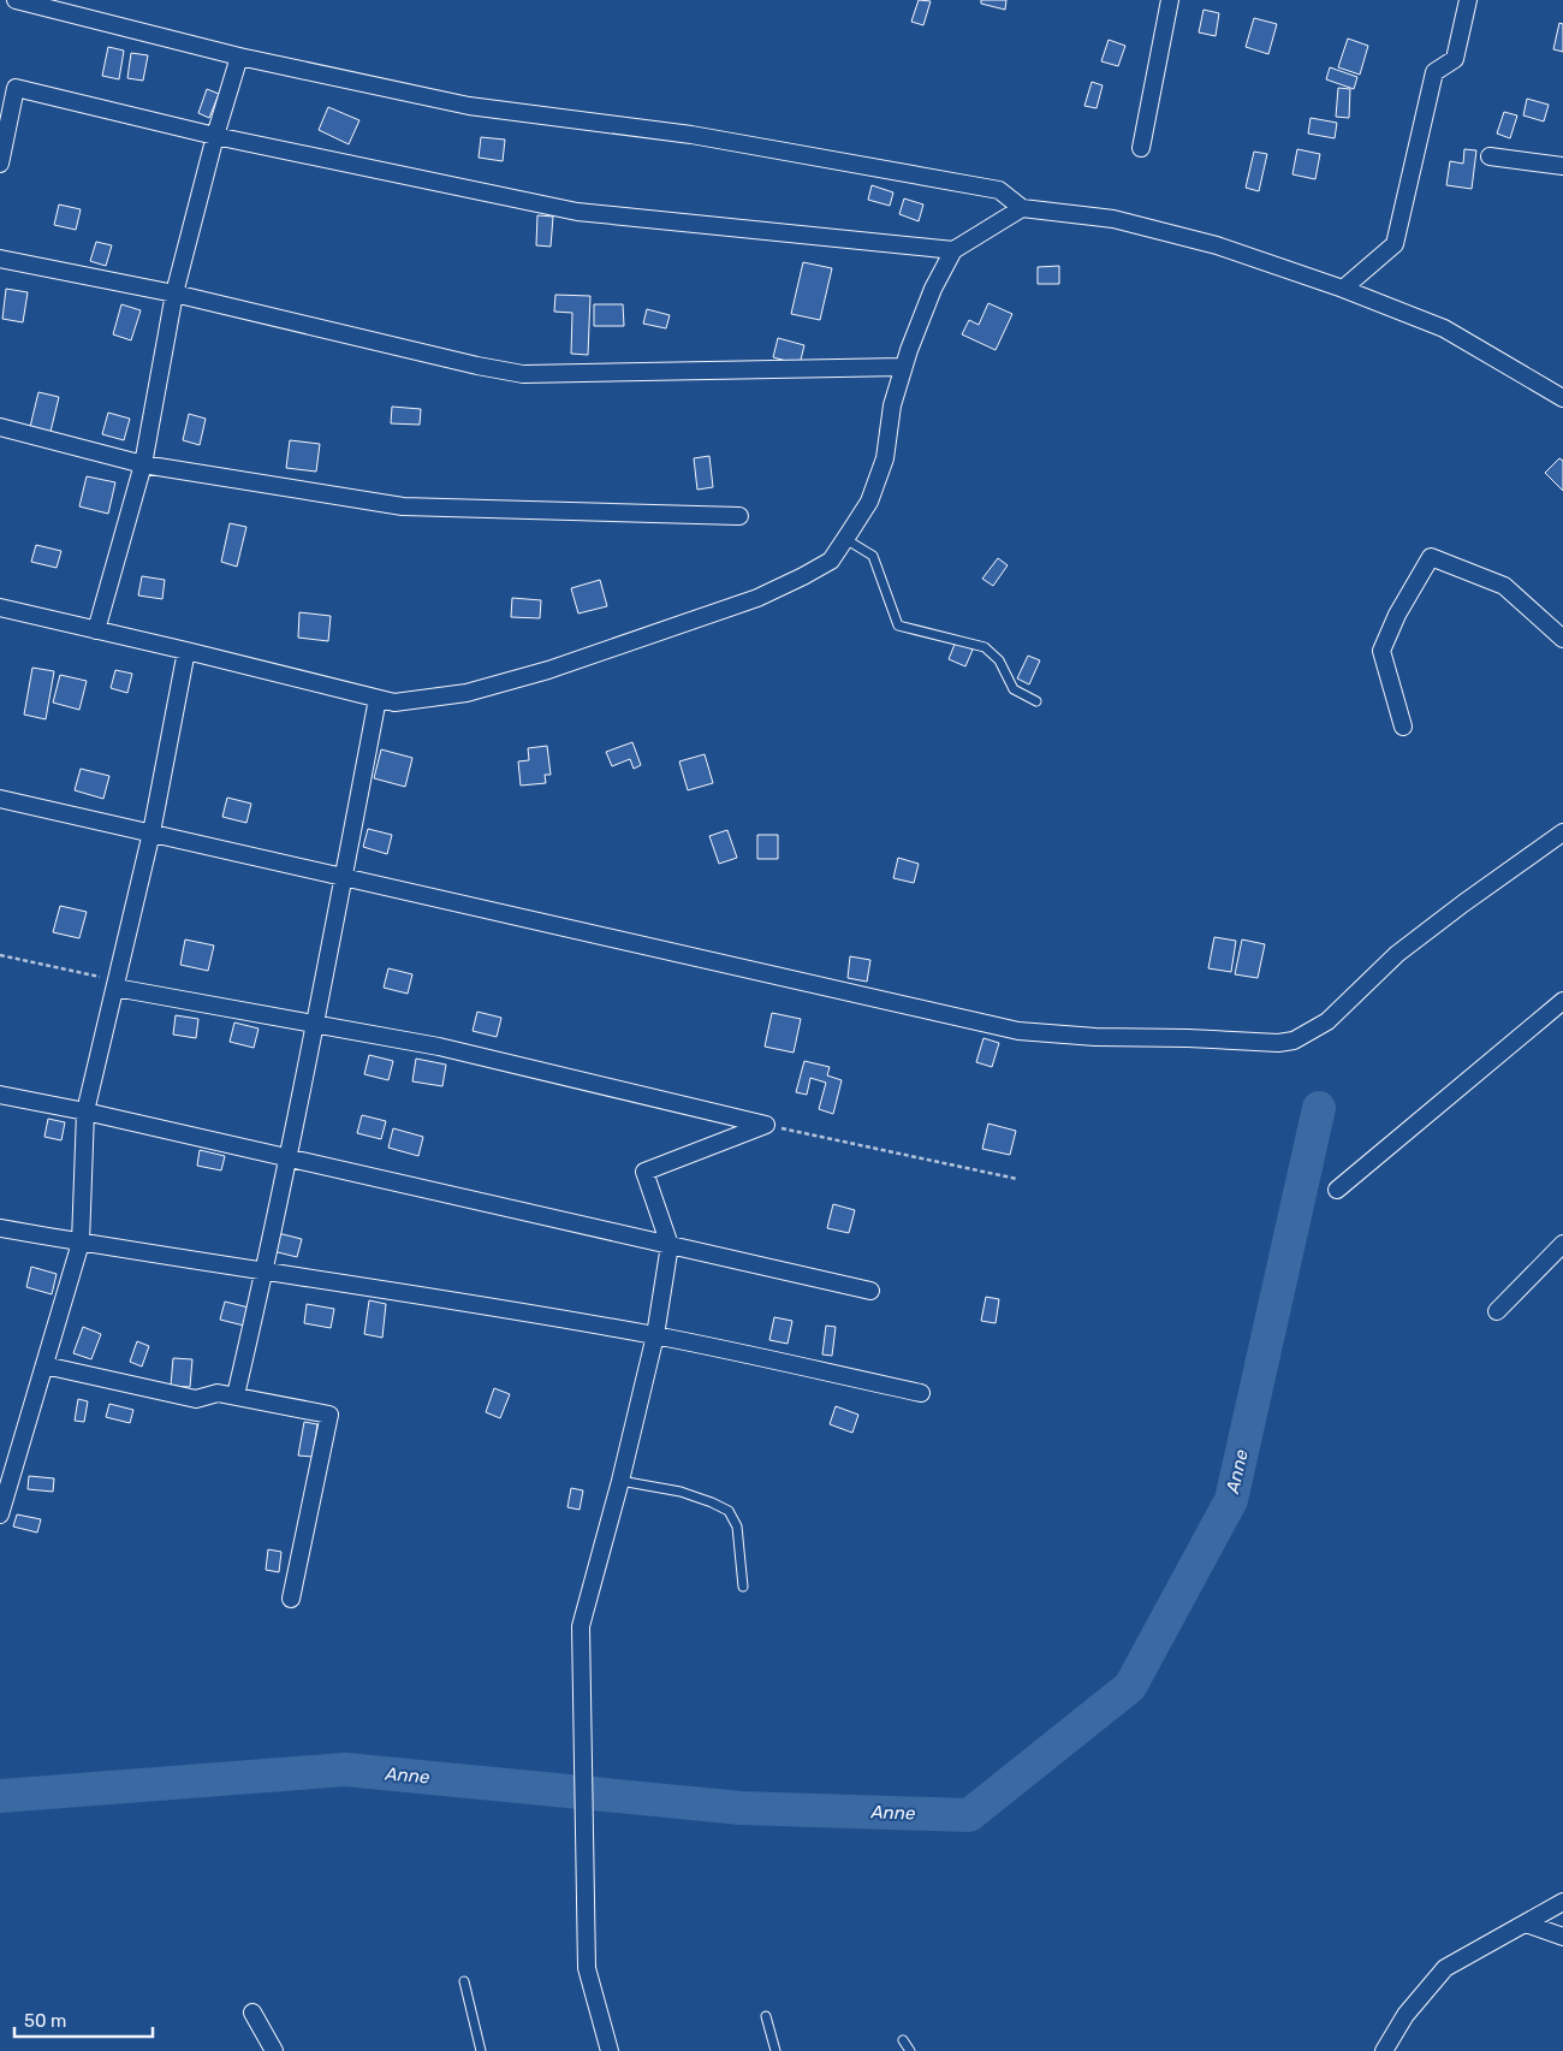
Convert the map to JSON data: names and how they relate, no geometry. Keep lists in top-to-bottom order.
{
  "water": ["Anne"],
  "scale_bar": "50 m"
}
